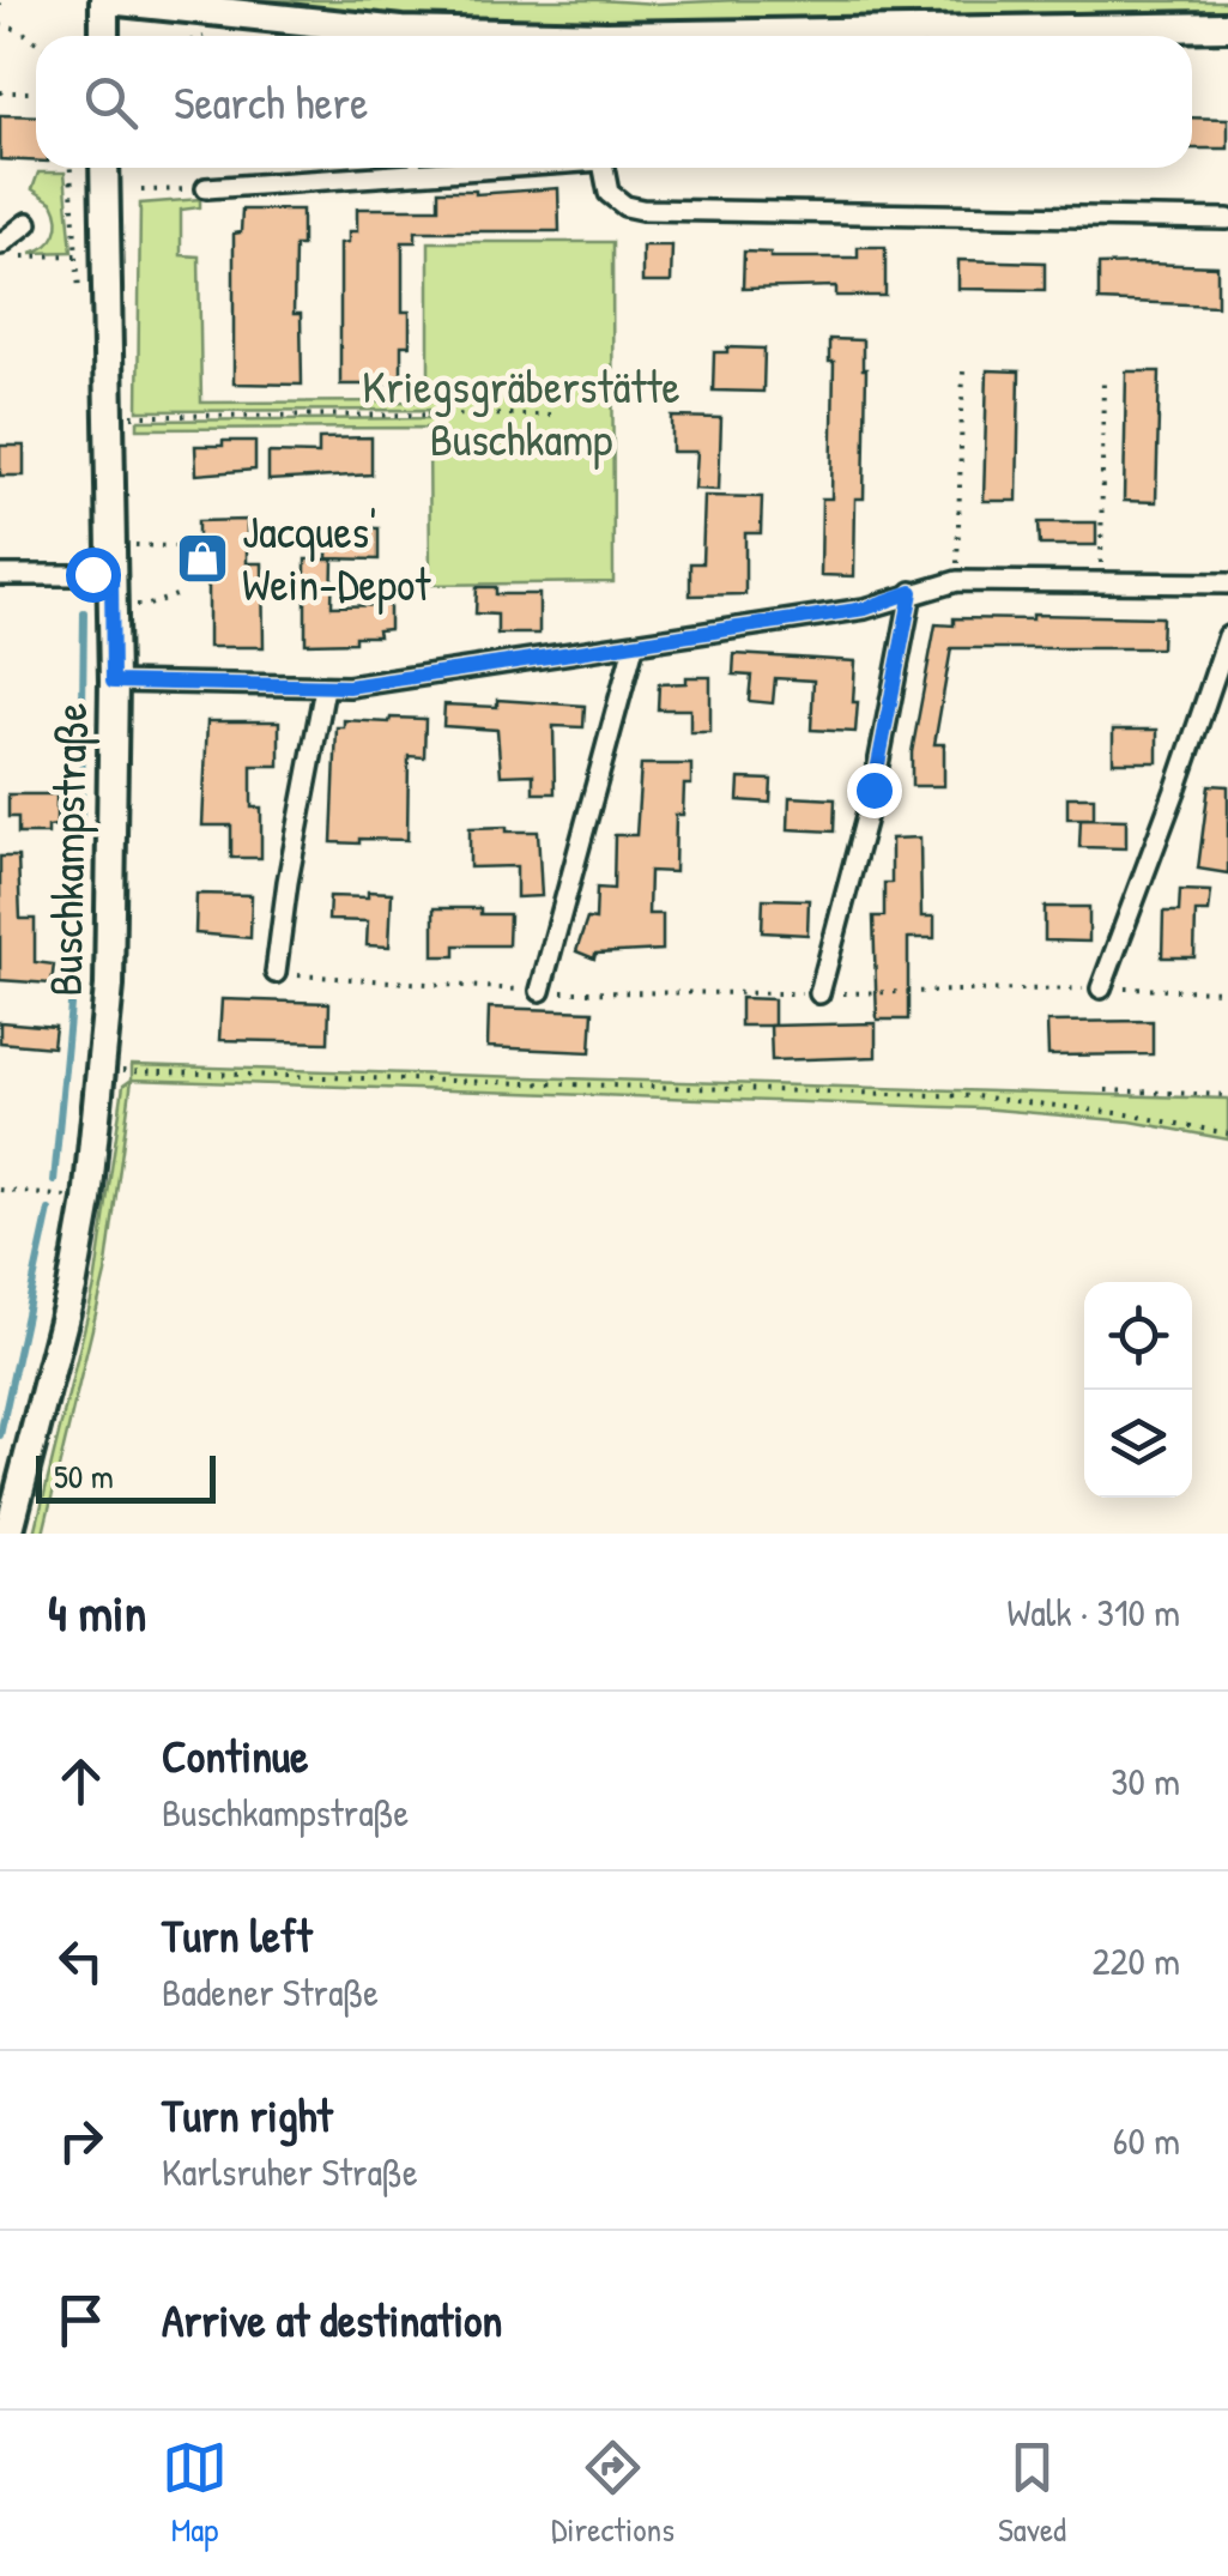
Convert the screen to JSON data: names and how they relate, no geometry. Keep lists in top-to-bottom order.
{
  "streets": {
    "main road": ["Buschkampstraße"]
  },
  "parks": ["Kriegsgräberstätte Buschkamp"],
  "places": {
    "shop": ["Jacques' Wein-Depot"]
  },
  "scale_bar": "50 m",
  "page": {
    "search": "Search here",
    "scale": "50 m",
    "heading": ["4 min", "Walk · 310 m"],
    "list": [
      ["Continue", "Buschkampstraße", "30 m"],
      ["Turn left", "Badener Straße", "220 m"],
      ["Turn right", "Karlsruher Straße", "60 m"],
      "Arrive at destination"
    ],
    "nav": ["Map", "Directions", "Saved"]
  }
}
